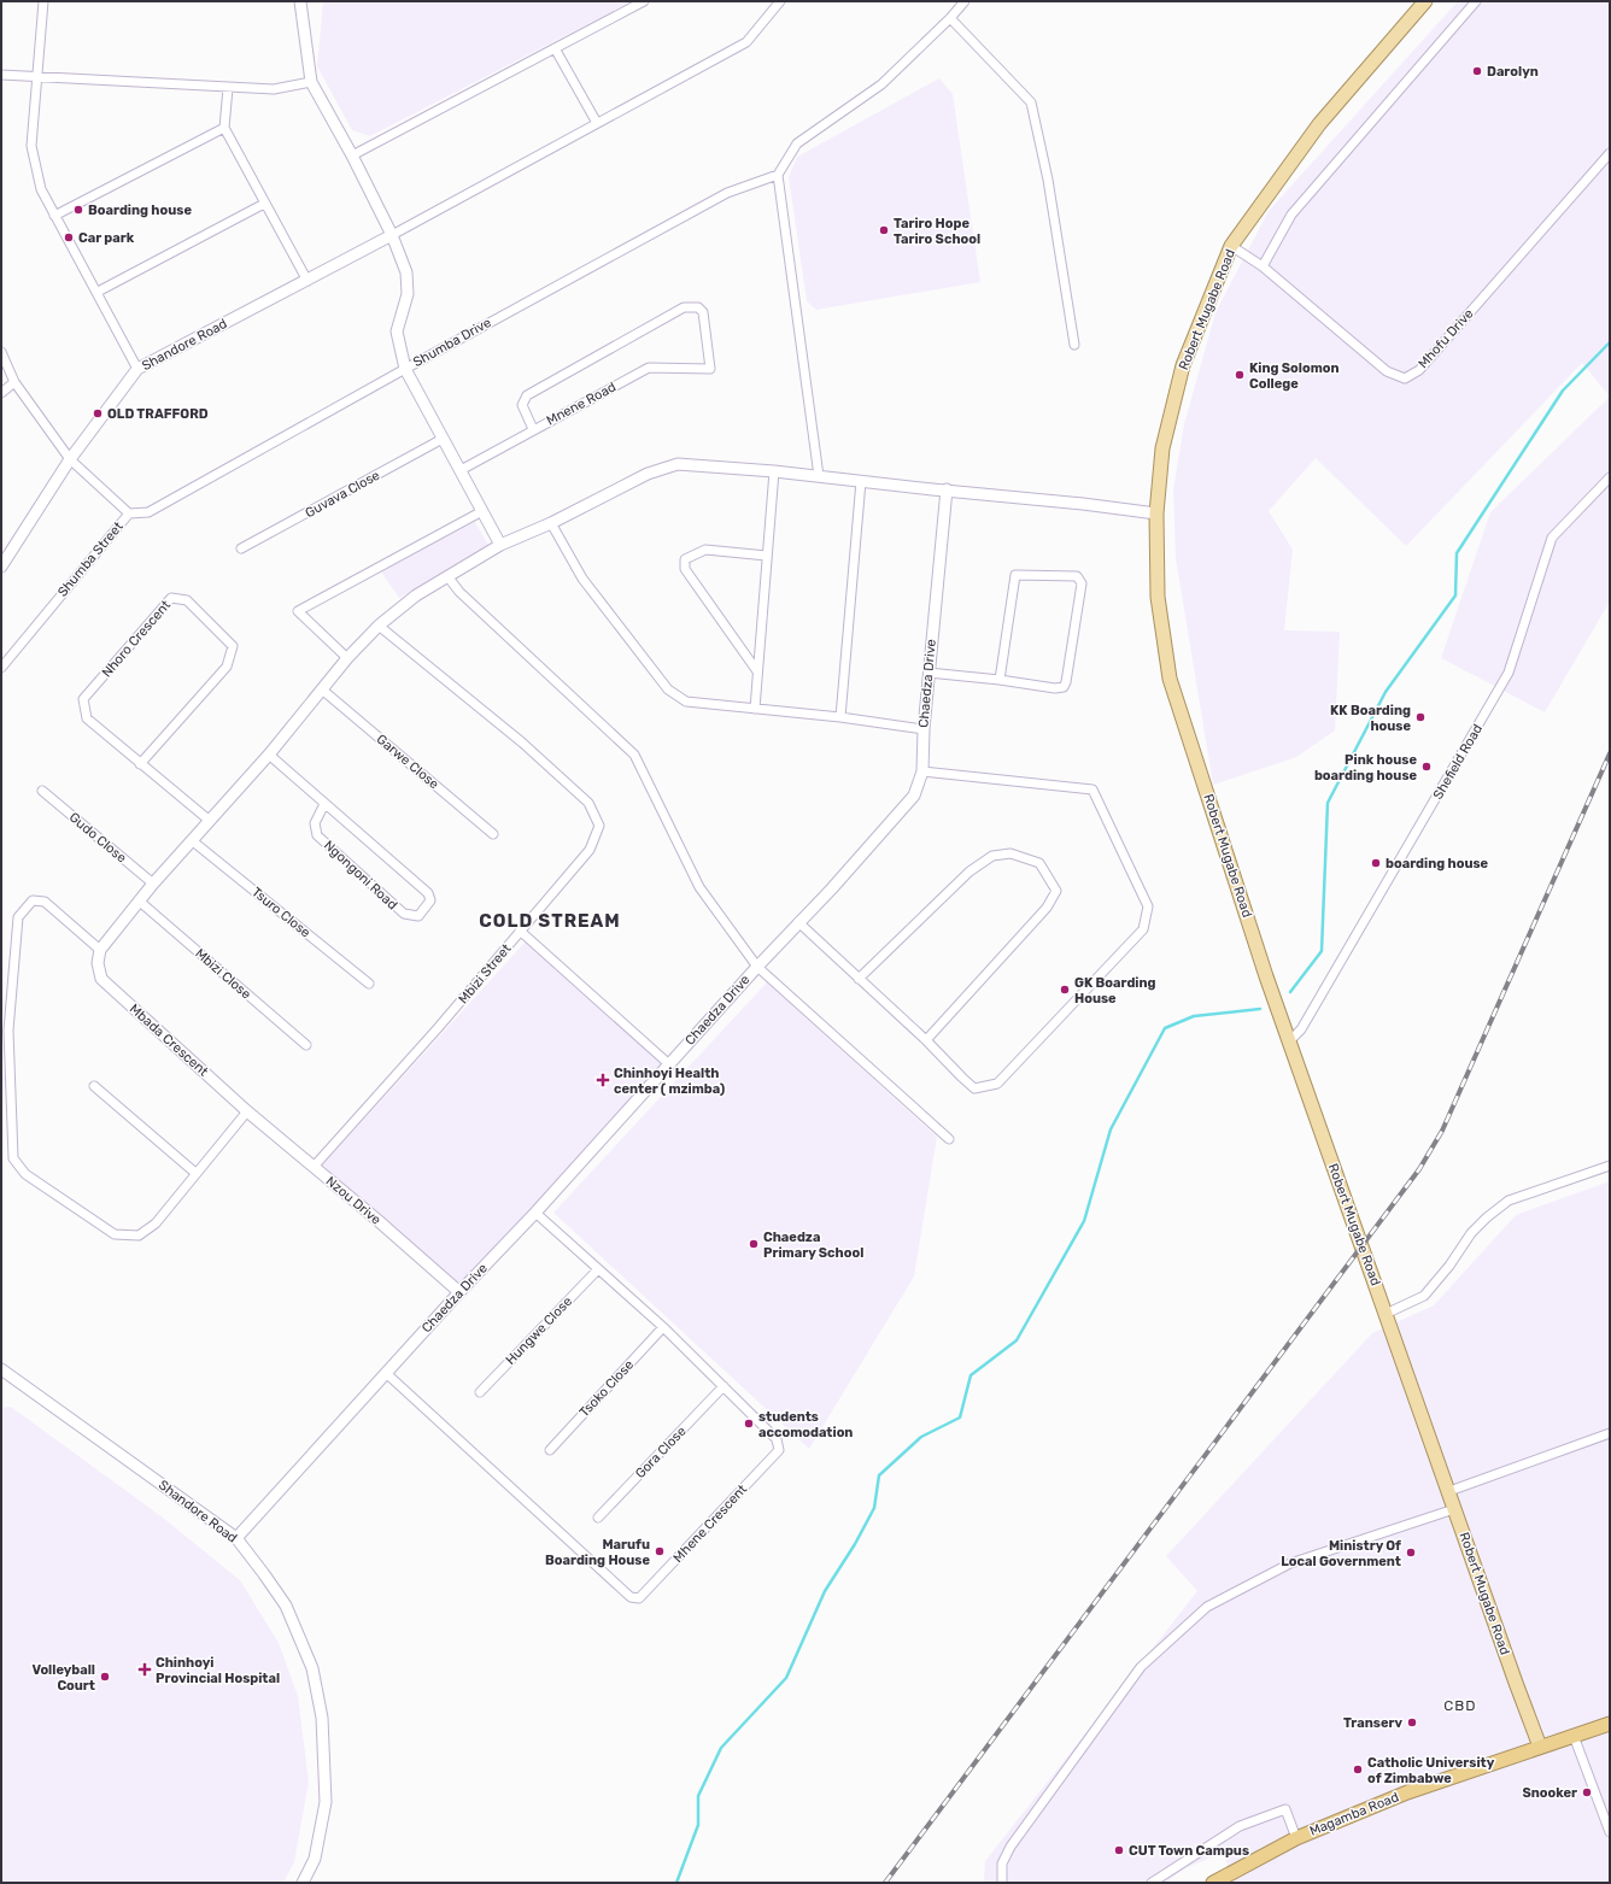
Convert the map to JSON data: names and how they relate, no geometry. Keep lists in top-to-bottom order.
{
  "streets": {
    "highway": ["Magamba Road"],
    "main road": ["Robert Mugabe Road"],
    "street": [
      "Mhofu Drive",
      "Shumba Drive",
      "Shandore Road",
      "Mnene Road",
      "Guvava Close",
      "Shumba Street",
      "Nhoro Crescent",
      "Chaedza Drive",
      "Garwe Close",
      "Shefield Road",
      "Gudo Close",
      "Ngongoni Road",
      "Tsuro Close",
      "Mbizi Close",
      "Mbizi Street",
      "Mbada Crescent",
      "Nzou Drive",
      "Hungwe Close",
      "Tsoko Close",
      "Gora Close",
      "Mhene Crescent"
    ]
  },
  "crossings": [
    ["Robert Mugabe Road", "Mhofu Drive"],
    ["Robert Mugabe Road", "Shefield Road"],
    ["Robert Mugabe Road", "Magamba Road"],
    ["Shumba Drive", "Shumba Street"],
    ["Shandore Road", "Shumba Street"],
    ["Shandore Road", "Chaedza Drive"],
    ["Chaedza Drive", "Nzou Drive"],
    ["Chaedza Drive", "Mhene Crescent"],
    ["Mbizi Street", "Nzou Drive"],
    ["Mbada Crescent", "Nzou Drive"],
    ["Hungwe Close", "Mhene Crescent"],
    ["Tsoko Close", "Mhene Crescent"],
    ["Gora Close", "Mhene Crescent"]
  ],
  "districts": ["COLD STREAM", "CBD"],
  "places": {
    "other": [
      "Darolyn",
      "Boarding house",
      "Tariro Hope Tariro School",
      "Car park",
      "King Solomon College",
      "OLD TRAFFORD",
      "KK Boarding house",
      "Pink house boarding house",
      "boarding house",
      "GK Boarding House",
      "Chaedza Primary School",
      "students accomodation",
      "Marufu Boarding House",
      "Ministry Of Local Government",
      "Volleyball Court",
      "Transerv",
      "Catholic University of Zimbabwe",
      "Snooker",
      "CUT Town Campus"
    ],
    "health": ["Chinhoyi Health center ( mzimba)", "Chinhoyi Provincial Hospital"]
  }
}
